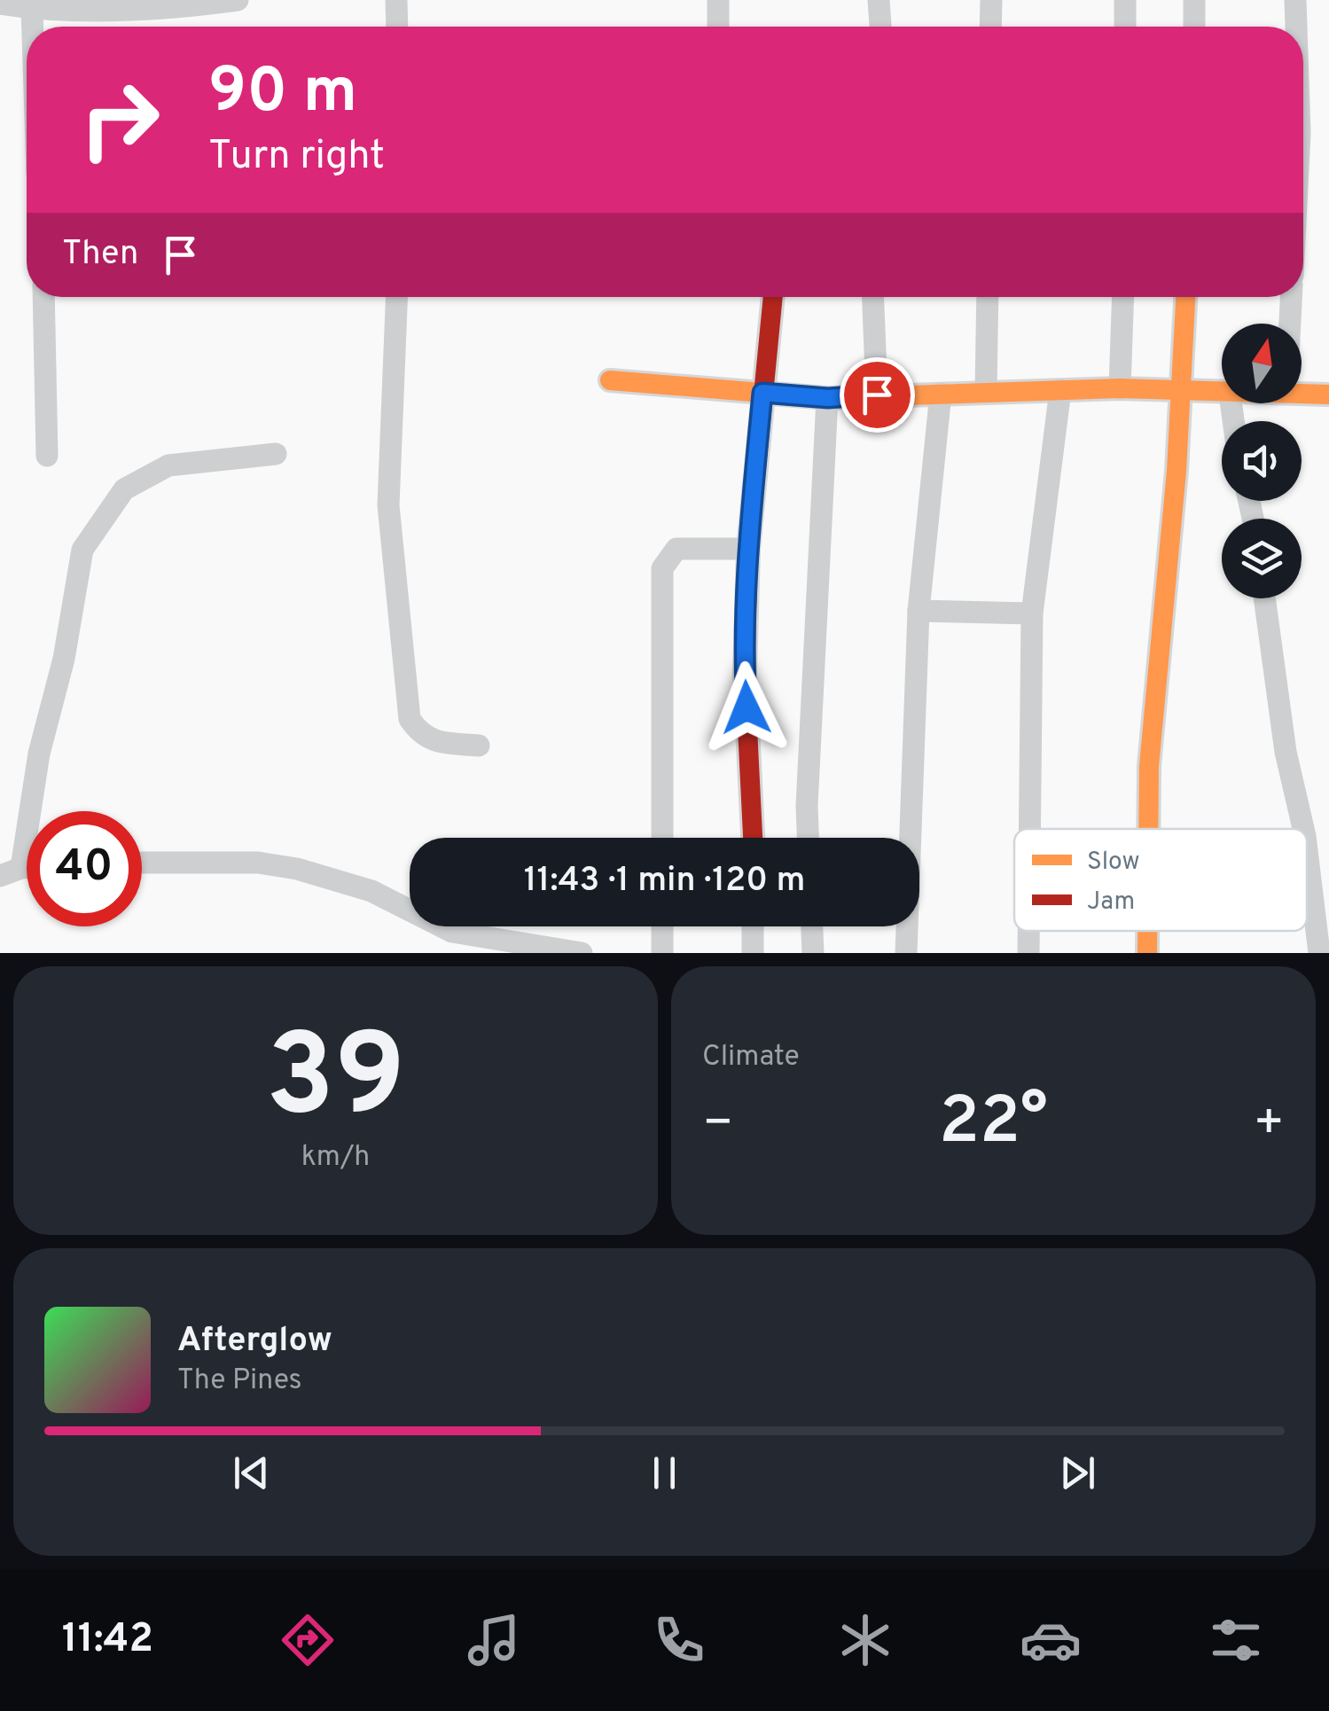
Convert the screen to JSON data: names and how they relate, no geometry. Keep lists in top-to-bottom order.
{
  "legend": ["Slow", "Jam"],
  "north": "top",
  "page": {
    "turn": ["90 m", "Turn right"],
    "then": "Then",
    "limit": "40",
    "trip": "11:43 · 1 min · 120 m",
    "tile": [
      ["39", "km/h"],
      "Climate"
    ],
    "heat": ["−", "22°", "+"],
    "song": ["Afterglow", "The Pines"],
    "tabs": "11:42"
  }
}
